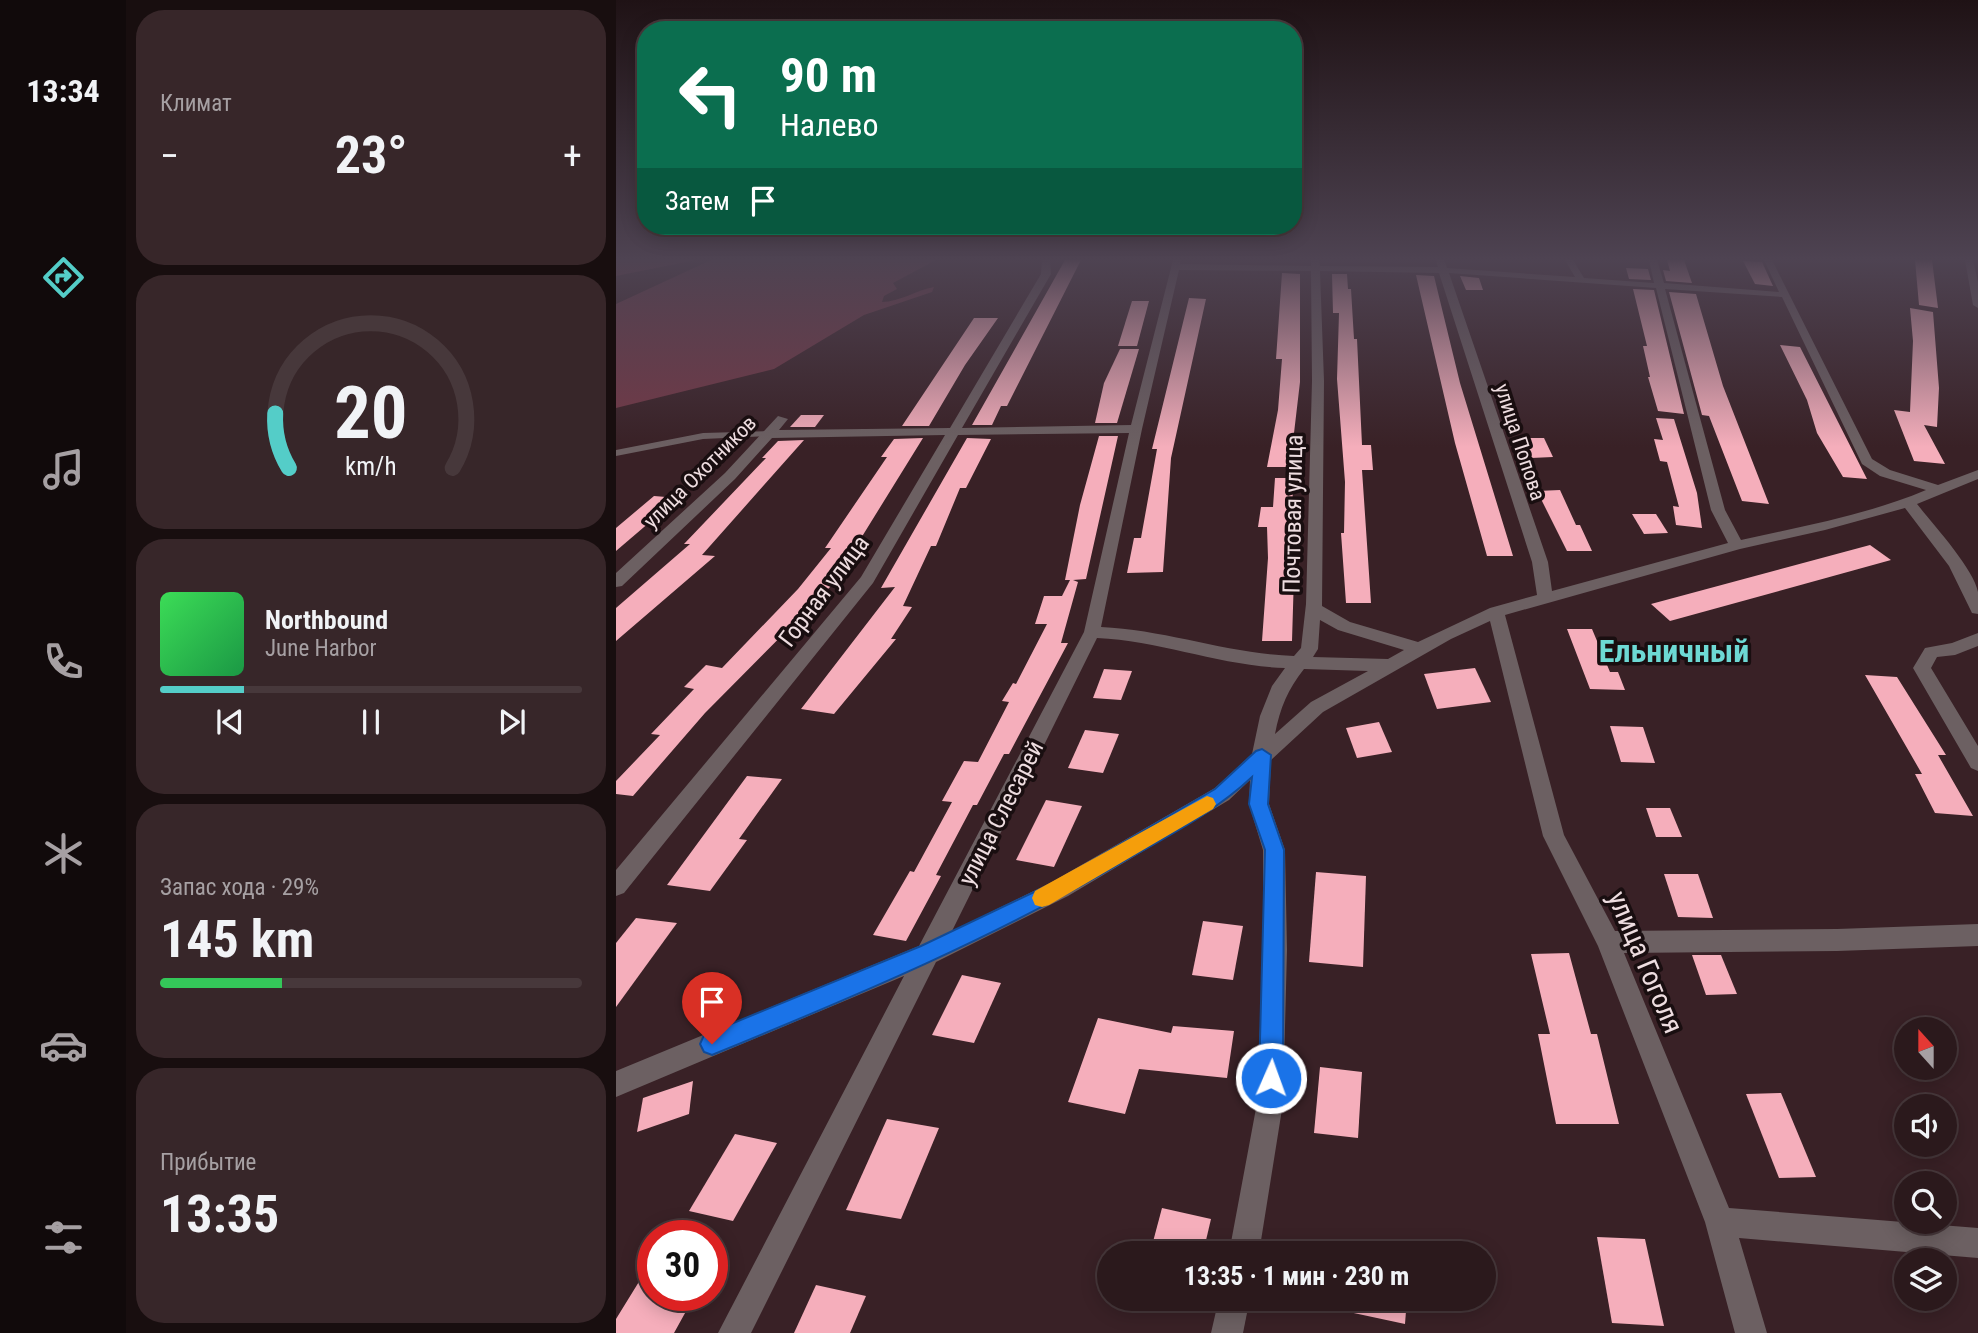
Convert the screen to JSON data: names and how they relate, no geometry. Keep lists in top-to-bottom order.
{
  "streets": {
    "street": [
      "улица Попова",
      "улица Охотников",
      "Почтовая улица",
      "Горная улица",
      "улица Слесарей",
      "улица Гоголя"
    ]
  },
  "districts": ["Ельничный"],
  "north": "top",
  "page": {
    "tabs": "13:34",
    "tile": [
      "Климат",
      ["Запас хода · 29%", "145 km"],
      ["Прибытие", "13:35"]
    ],
    "turn": ["90 m", "Налево"],
    "heat": ["−", "23°", "+"],
    "then": "Затем",
    "song": ["Northbound", "June Harbor"],
    "limit": "30",
    "trip": "13:35 · 1 мин · 230 m",
    "gauge": ["20", "km/h"]
  }
}
